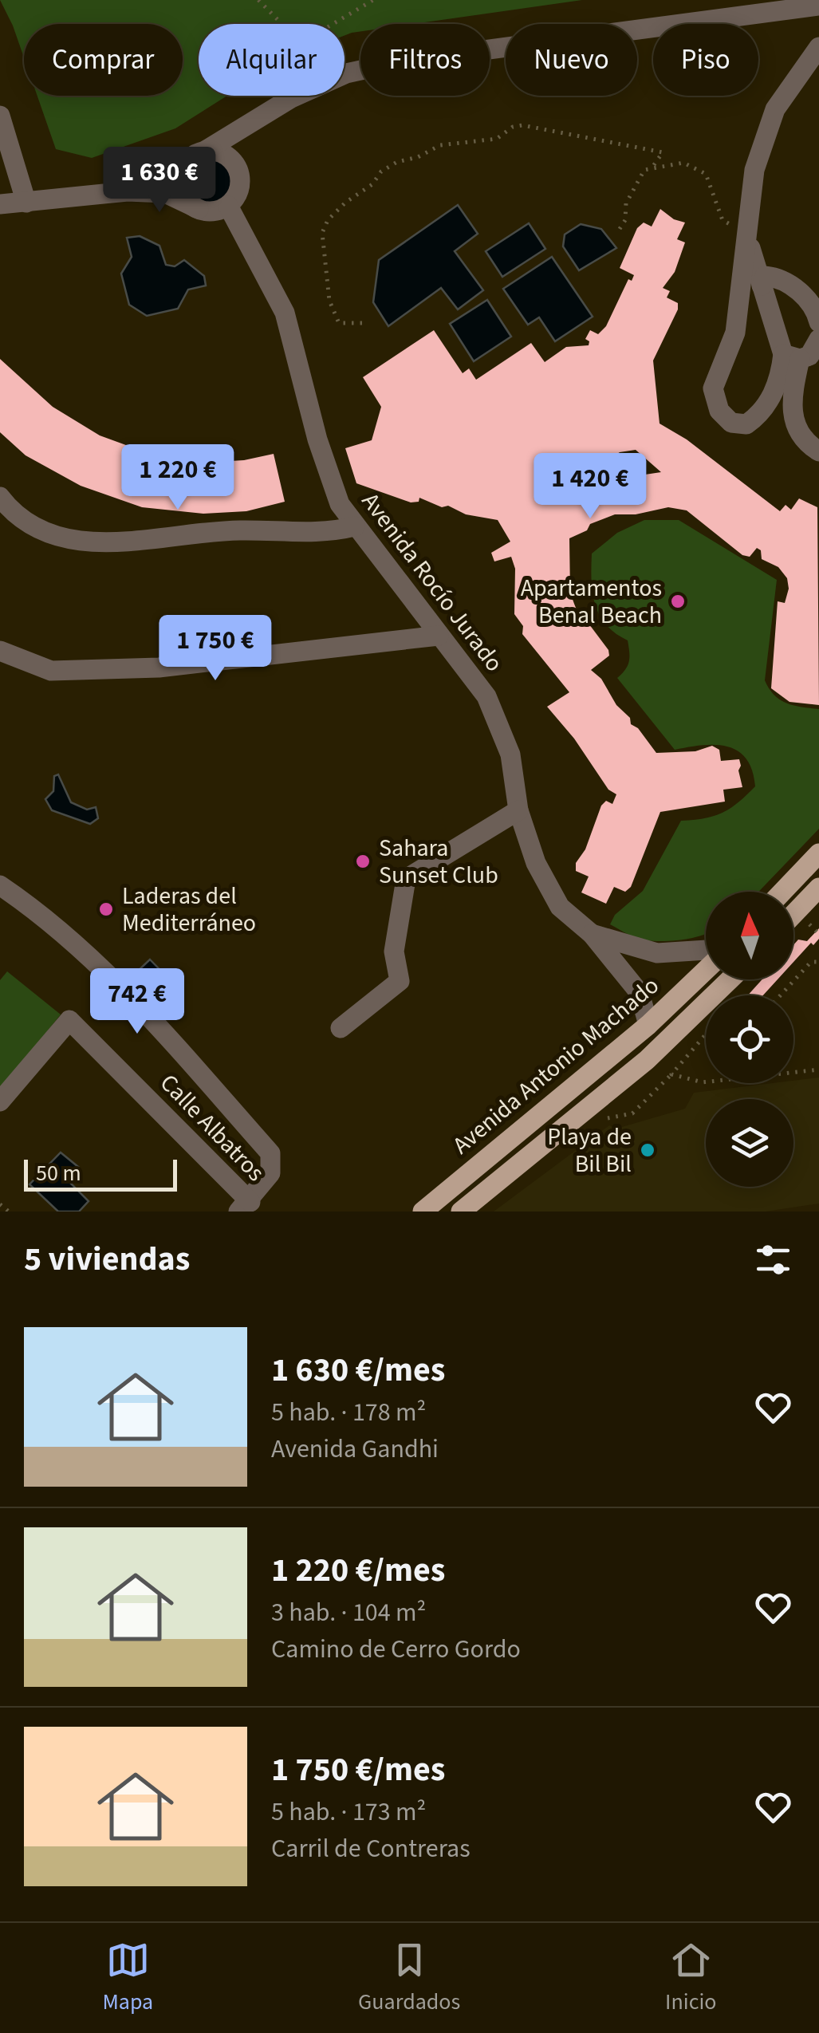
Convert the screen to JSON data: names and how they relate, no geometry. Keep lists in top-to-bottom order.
{
  "streets": {
    "main road": ["Avenida Antonio Machado"],
    "street": ["Avenida Rocío Jurado", "Calle Albatros"]
  },
  "crossings": [
    ["Avenida Rocío Jurado", "Avenida Antonio Machado"]
  ],
  "places": [
    "Apartamentos Benal Beach",
    "Sahara Sunset Club",
    "Laderas del Mediterráneo",
    "Playa de Bil Bil"
  ],
  "scale_bar": "50 m",
  "north": "top",
  "page": {
    "chip": [
      "Comprar",
      "Alquilar",
      "Filtros",
      "Nuevo",
      "Piso"
    ],
    "price": [
      "1 630 €",
      "1 220 €",
      "1 420 €",
      "1 750 €",
      "742 €"
    ],
    "scale": "50 m",
    "heading": "5 viviendas",
    "list": [
      {
        "name": "1 630 €/mes",
        "note": "5 hab. · 178 m² · Avenida Gandhi"
      },
      {
        "name": "1 220 €/mes",
        "note": "3 hab. · 104 m² · Camino de Cerro Gordo"
      },
      {
        "name": "1 750 €/mes",
        "note": "5 hab. · 173 m² · Carril de Contreras"
      }
    ],
    "tabs": ["Mapa", "Guardados", "Inicio"]
  }
}
